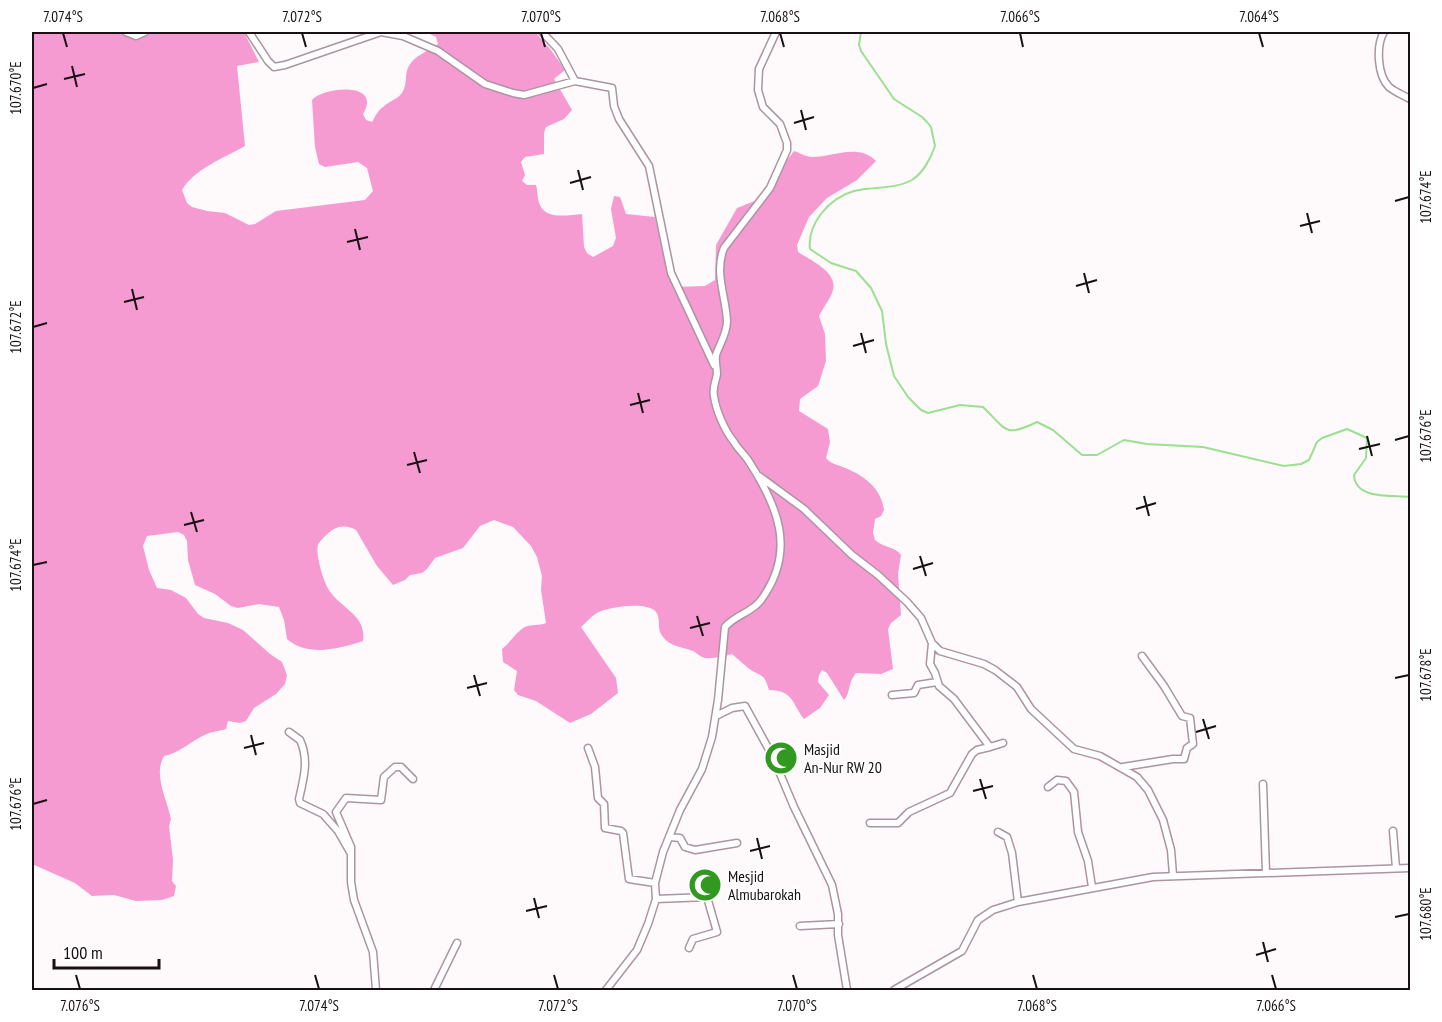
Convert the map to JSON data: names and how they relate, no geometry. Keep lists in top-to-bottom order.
{
  "places": {
    "mosque": ["Masjid An-Nur RW 20", "Mesjid Almubarokah"]
  },
  "scale_bar": "100 m",
  "coordinates": [
    "7.074°S",
    "7.072°S",
    "7.070°S",
    "7.068°S",
    "7.066°S",
    "7.064°S",
    "107.670°E",
    "107.674°E",
    "107.672°E",
    "107.676°E",
    "107.678°E",
    "107.680°E",
    "7.076°S"
  ]
}
